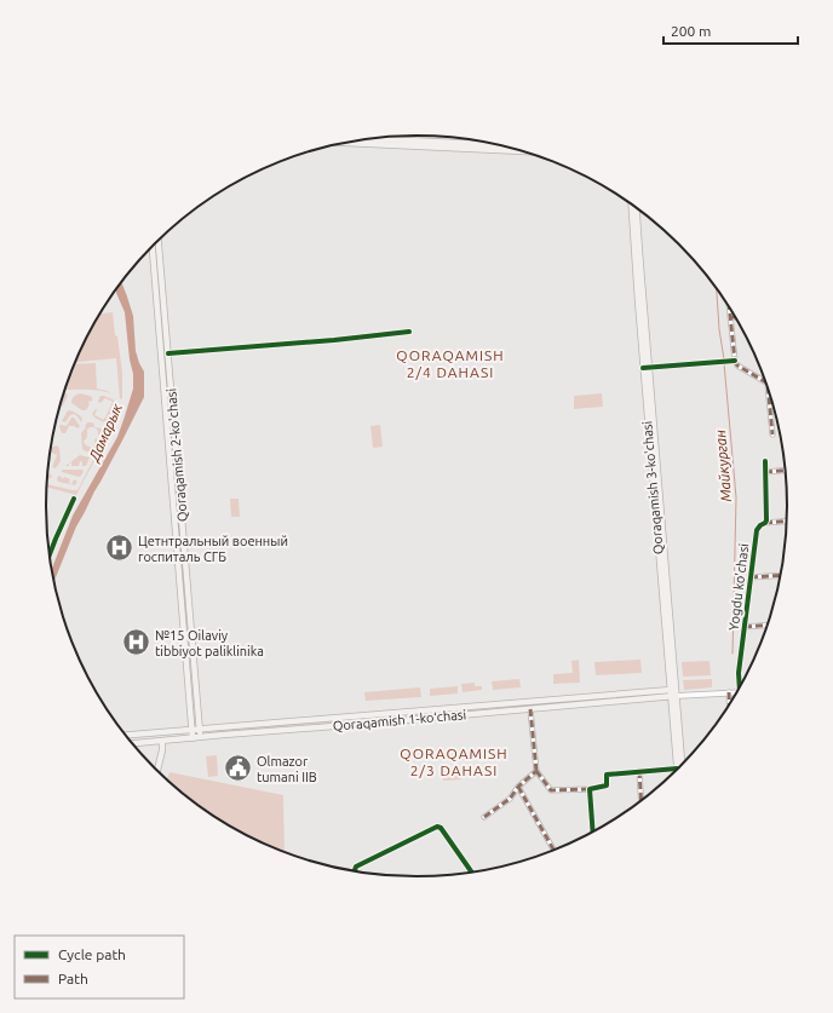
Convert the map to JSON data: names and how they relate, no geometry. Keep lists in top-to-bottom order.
{
  "streets": {
    "main road": ["Qoraqamish 2-ko'chasi", "Qoraqamish 3-ko'chasi", "Qoraqamish 1-koʻchasi"],
    "street": ["Yogdu ko'chasi"]
  },
  "crossings": [
    ["Qoraqamish 2-ko'chasi", "Qoraqamish 1-koʻchasi"],
    ["Qoraqamish 3-ko'chasi", "Qoraqamish 1-koʻchasi"]
  ],
  "districts": ["QORAQAMISH 2/4 DAHASI", "QORAQAMISH 2/3 DAHASI"],
  "water": ["Дамарык", "Майкурган"],
  "places": {
    "hospital": ["Цетнтральный военный госпиталь СГБ", "№15 Oilaviy tibbiyot paliklinika"],
    "public building": ["Olmazor tumani IIB"]
  },
  "legend": ["Cycle path", "Path"],
  "scale_bar": "200 m"
}
